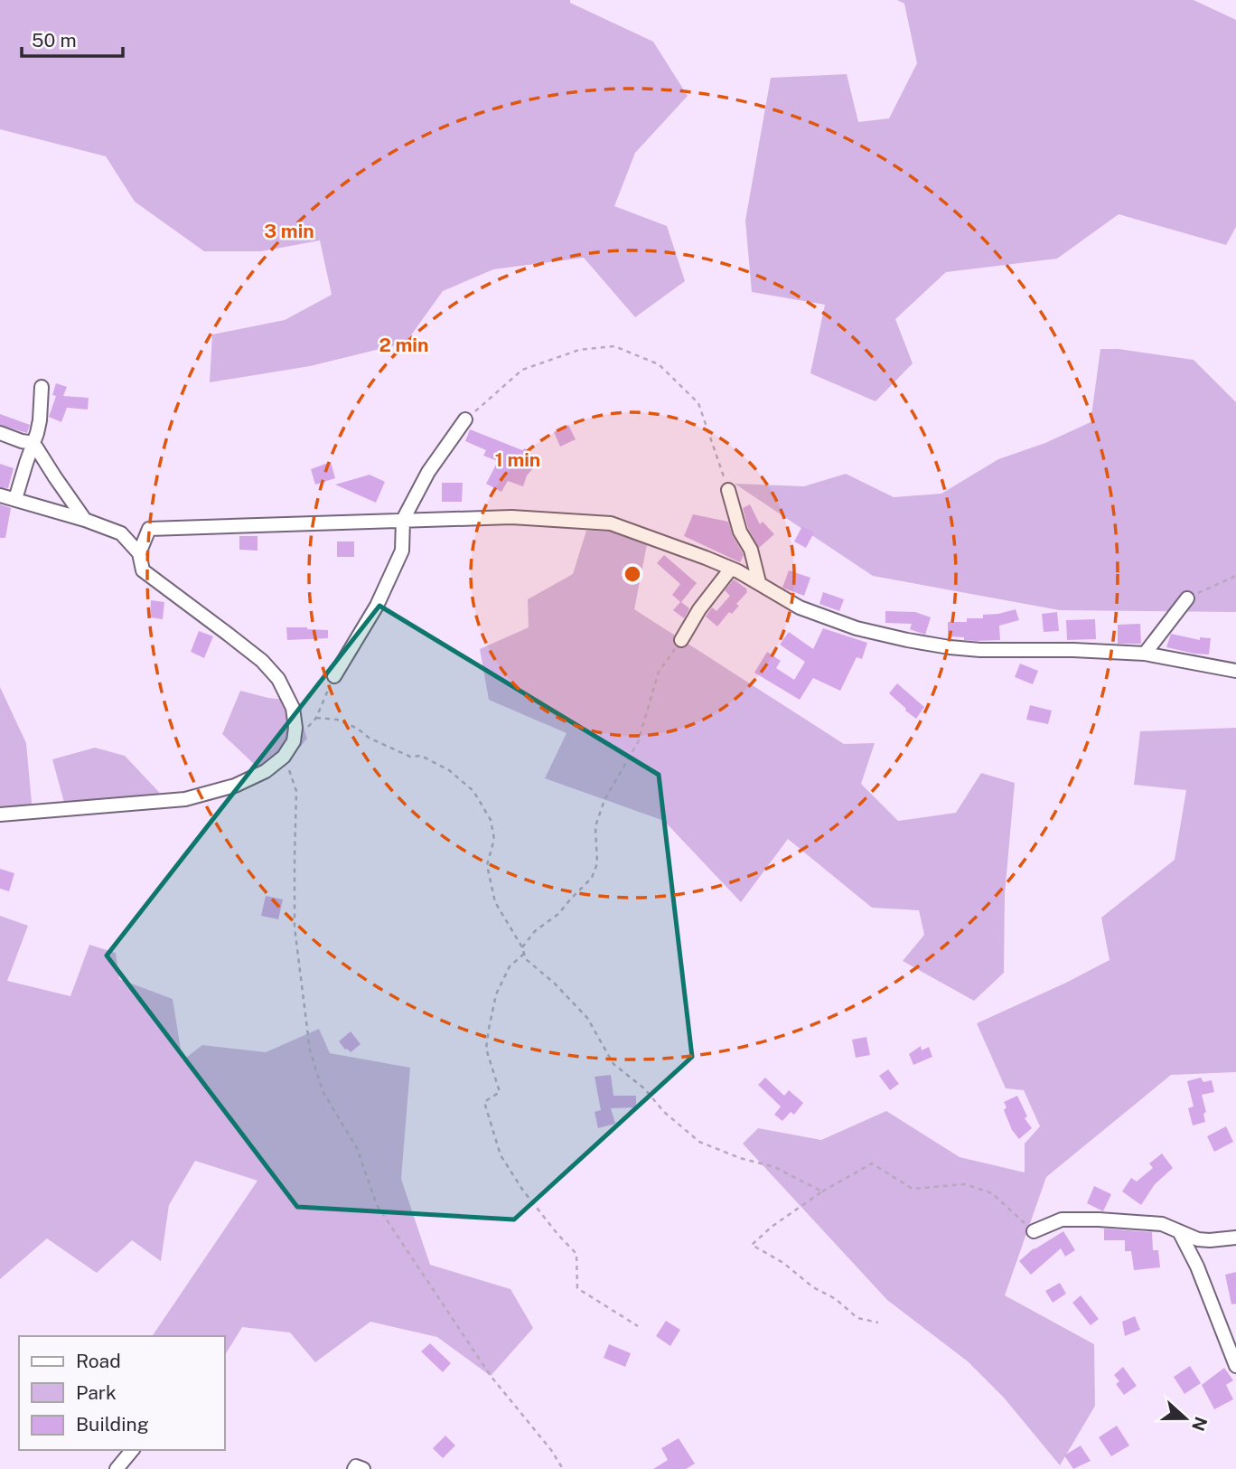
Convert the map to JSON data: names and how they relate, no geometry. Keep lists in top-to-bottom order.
{
  "legend": ["Road", "Park", "Building"],
  "scale_bar": "50 m",
  "north": "right",
  "rings": ["3 min", "2 min", "1 min"]
}
